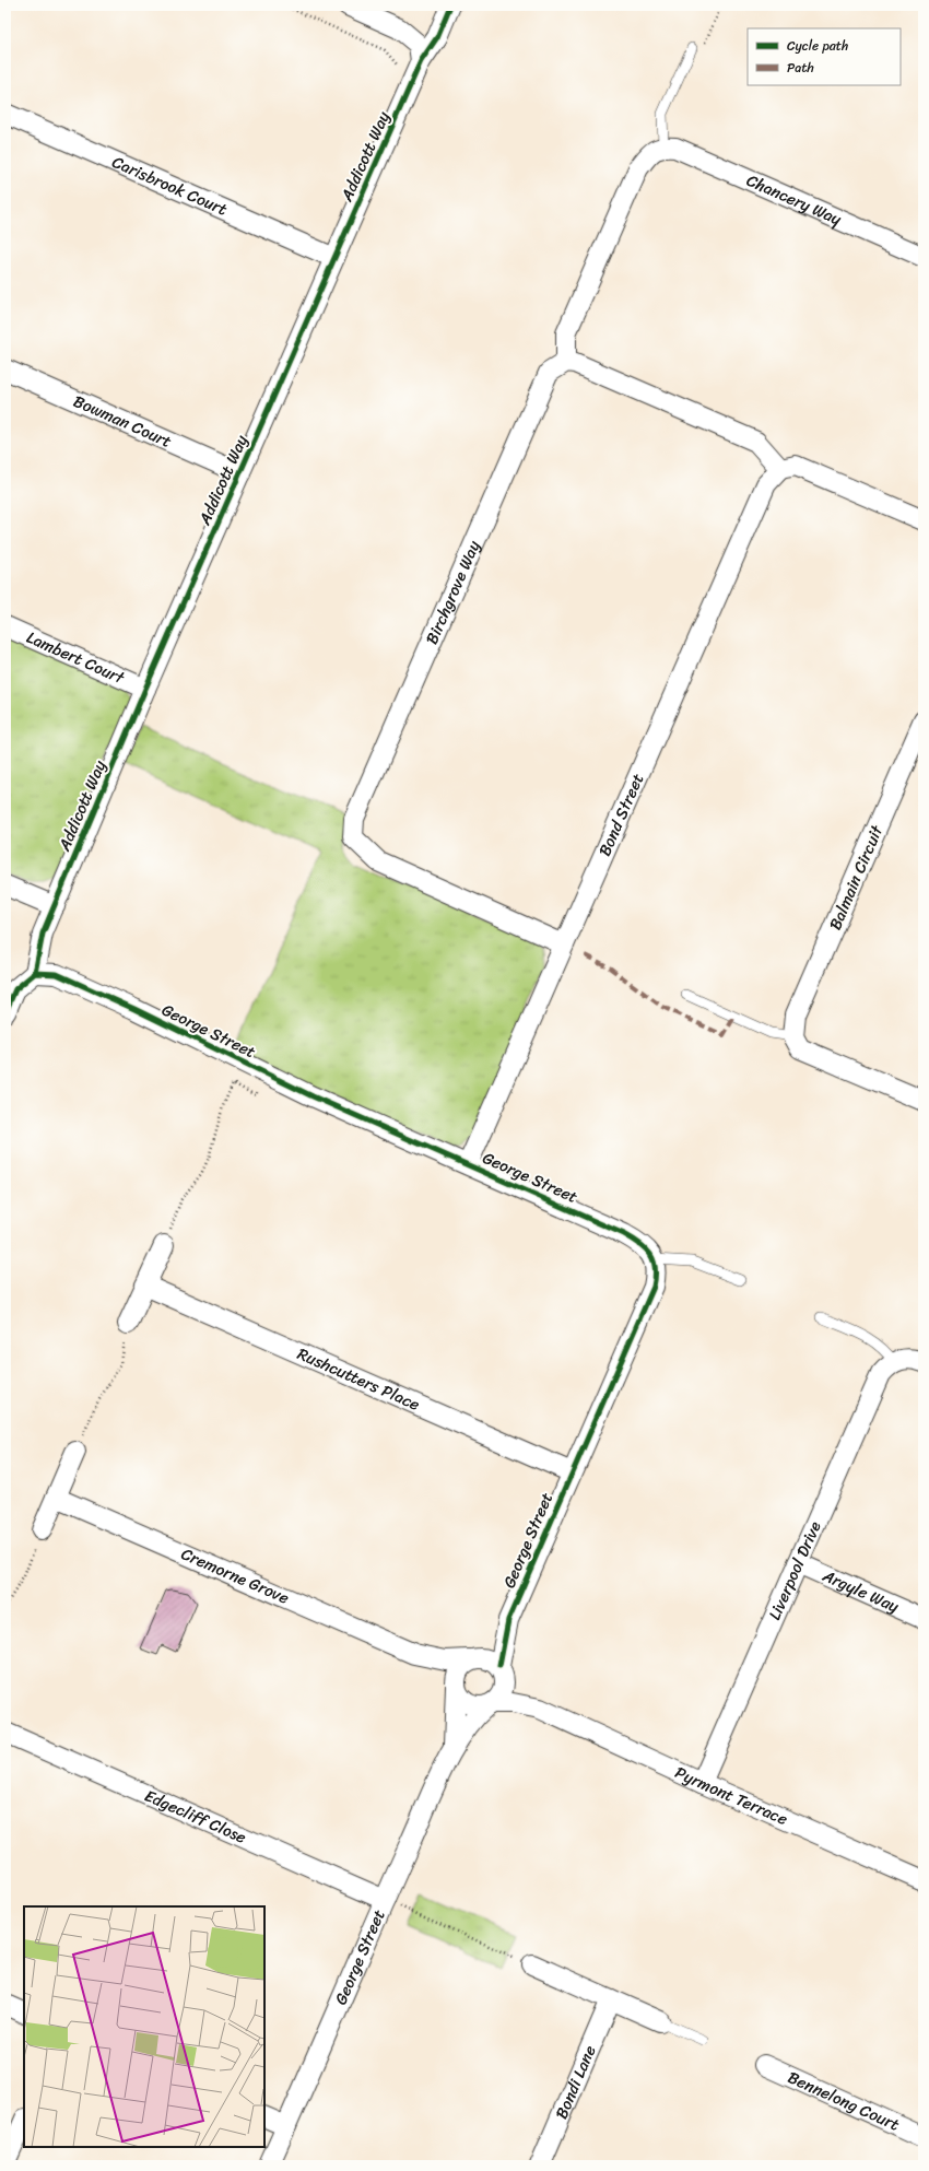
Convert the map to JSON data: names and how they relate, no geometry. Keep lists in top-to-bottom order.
{
  "streets": {
    "street": [
      "Addicott Way",
      "Carisbrook Court",
      "Chancery Way",
      "Bowman Court",
      "Birchgrove Way",
      "Lambert Court",
      "Bond Street",
      "Balmain Circuit",
      "George Street",
      "Rushcutters Place",
      "Liverpool Drive",
      "Cremorne Grove",
      "Argyle Way",
      "Pyrmont Terrace",
      "Edgecliff Close",
      "Bondi Lane",
      "Bennelong Court"
    ]
  },
  "crossings": [
    ["Addicott Way", "Carisbrook Court"],
    ["Addicott Way", "Bowman Court"],
    ["Addicott Way", "Lambert Court"],
    ["Addicott Way", "George Street"],
    ["Birchgrove Way", "Bond Street"],
    ["Bond Street", "George Street"],
    ["George Street", "Rushcutters Place"],
    ["George Street", "Cremorne Grove"],
    ["George Street", "Pyrmont Terrace"],
    ["George Street", "Edgecliff Close"],
    ["Liverpool Drive", "Argyle Way"],
    ["Liverpool Drive", "Pyrmont Terrace"],
    ["Cremorne Grove", "Pyrmont Terrace"]
  ],
  "legend": ["Cycle path", "Path"]
}
